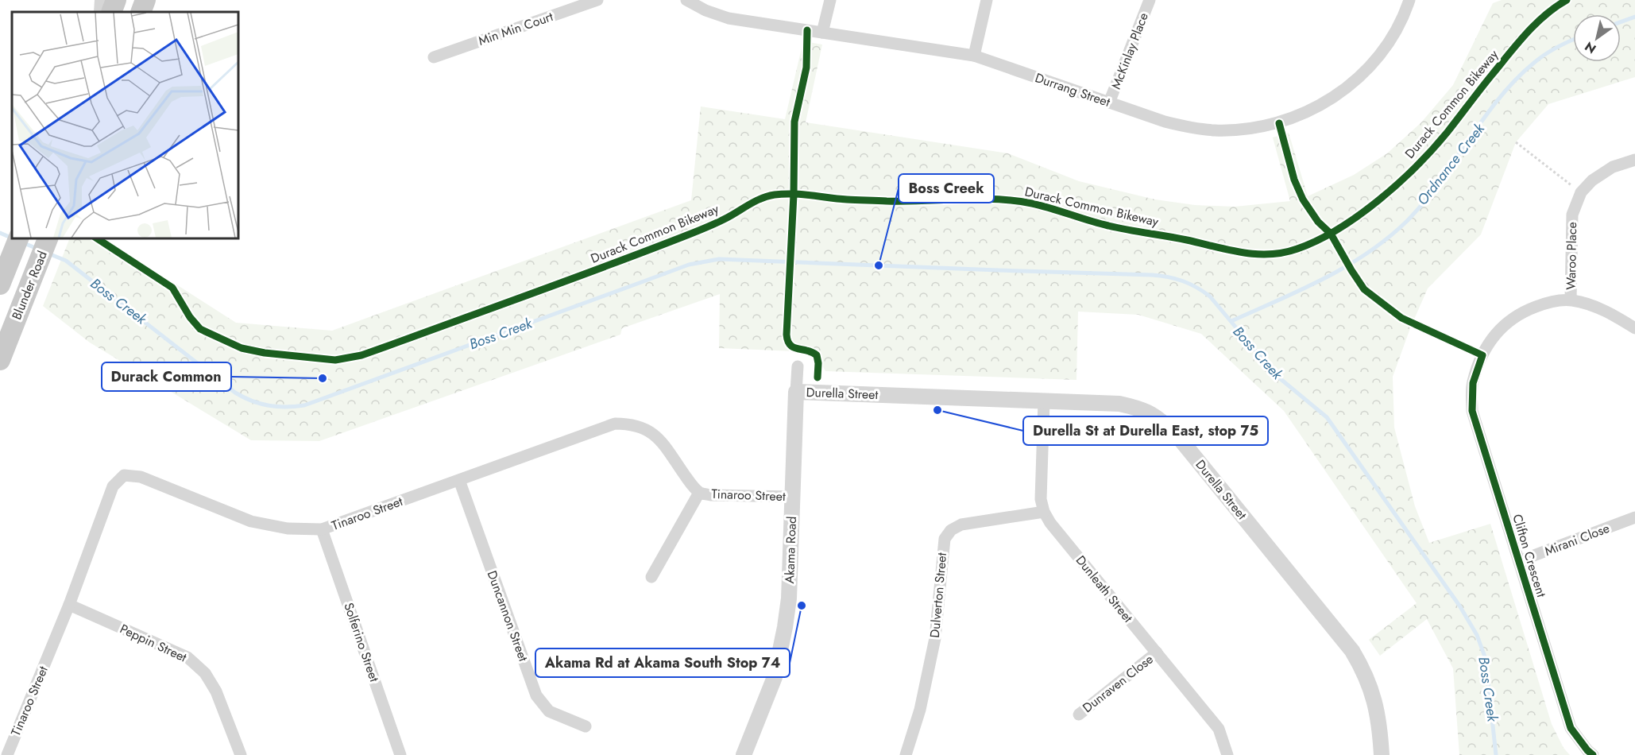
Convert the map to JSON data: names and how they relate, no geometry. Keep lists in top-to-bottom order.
{
  "streets": {
    "main road": ["Blunder Road"],
    "street": [
      "Min Min Court",
      "McKinlay Place",
      "Durrang Street",
      "Waroo Place",
      "Durella Street",
      "Tinaroo Street",
      "Mirani Close",
      "Akama Road",
      "Clifton Crescent",
      "Dunleath Street",
      "Dulverton Street",
      "Duncannon Street",
      "Solferino Street",
      "Peppin Street",
      "Dunraven Close"
    ],
    "cycle path": ["Durack Common Bikeway"]
  },
  "crossings": [
    ["McKinlay Place", "Durrang Street"],
    ["Waroo Place", "Clifton Crescent"],
    ["Durella Street", "Akama Road"],
    ["Durella Street", "Dunleath Street"],
    ["Tinaroo Street", "Akama Road"],
    ["Tinaroo Street", "Duncannon Street"],
    ["Tinaroo Street", "Solferino Street"],
    ["Tinaroo Street", "Peppin Street"],
    ["Mirani Close", "Clifton Crescent"],
    ["Dunleath Street", "Dulverton Street"],
    ["Dunleath Street", "Dunraven Close"]
  ],
  "water": ["Ordnance Creek", "Boss Creek"],
  "places": [
    "Boss Creek",
    "Durack Common",
    "Durella St at Durella East, stop 75",
    "Akama Rd at Akama South Stop 74"
  ],
  "north": "bottom left"
}
